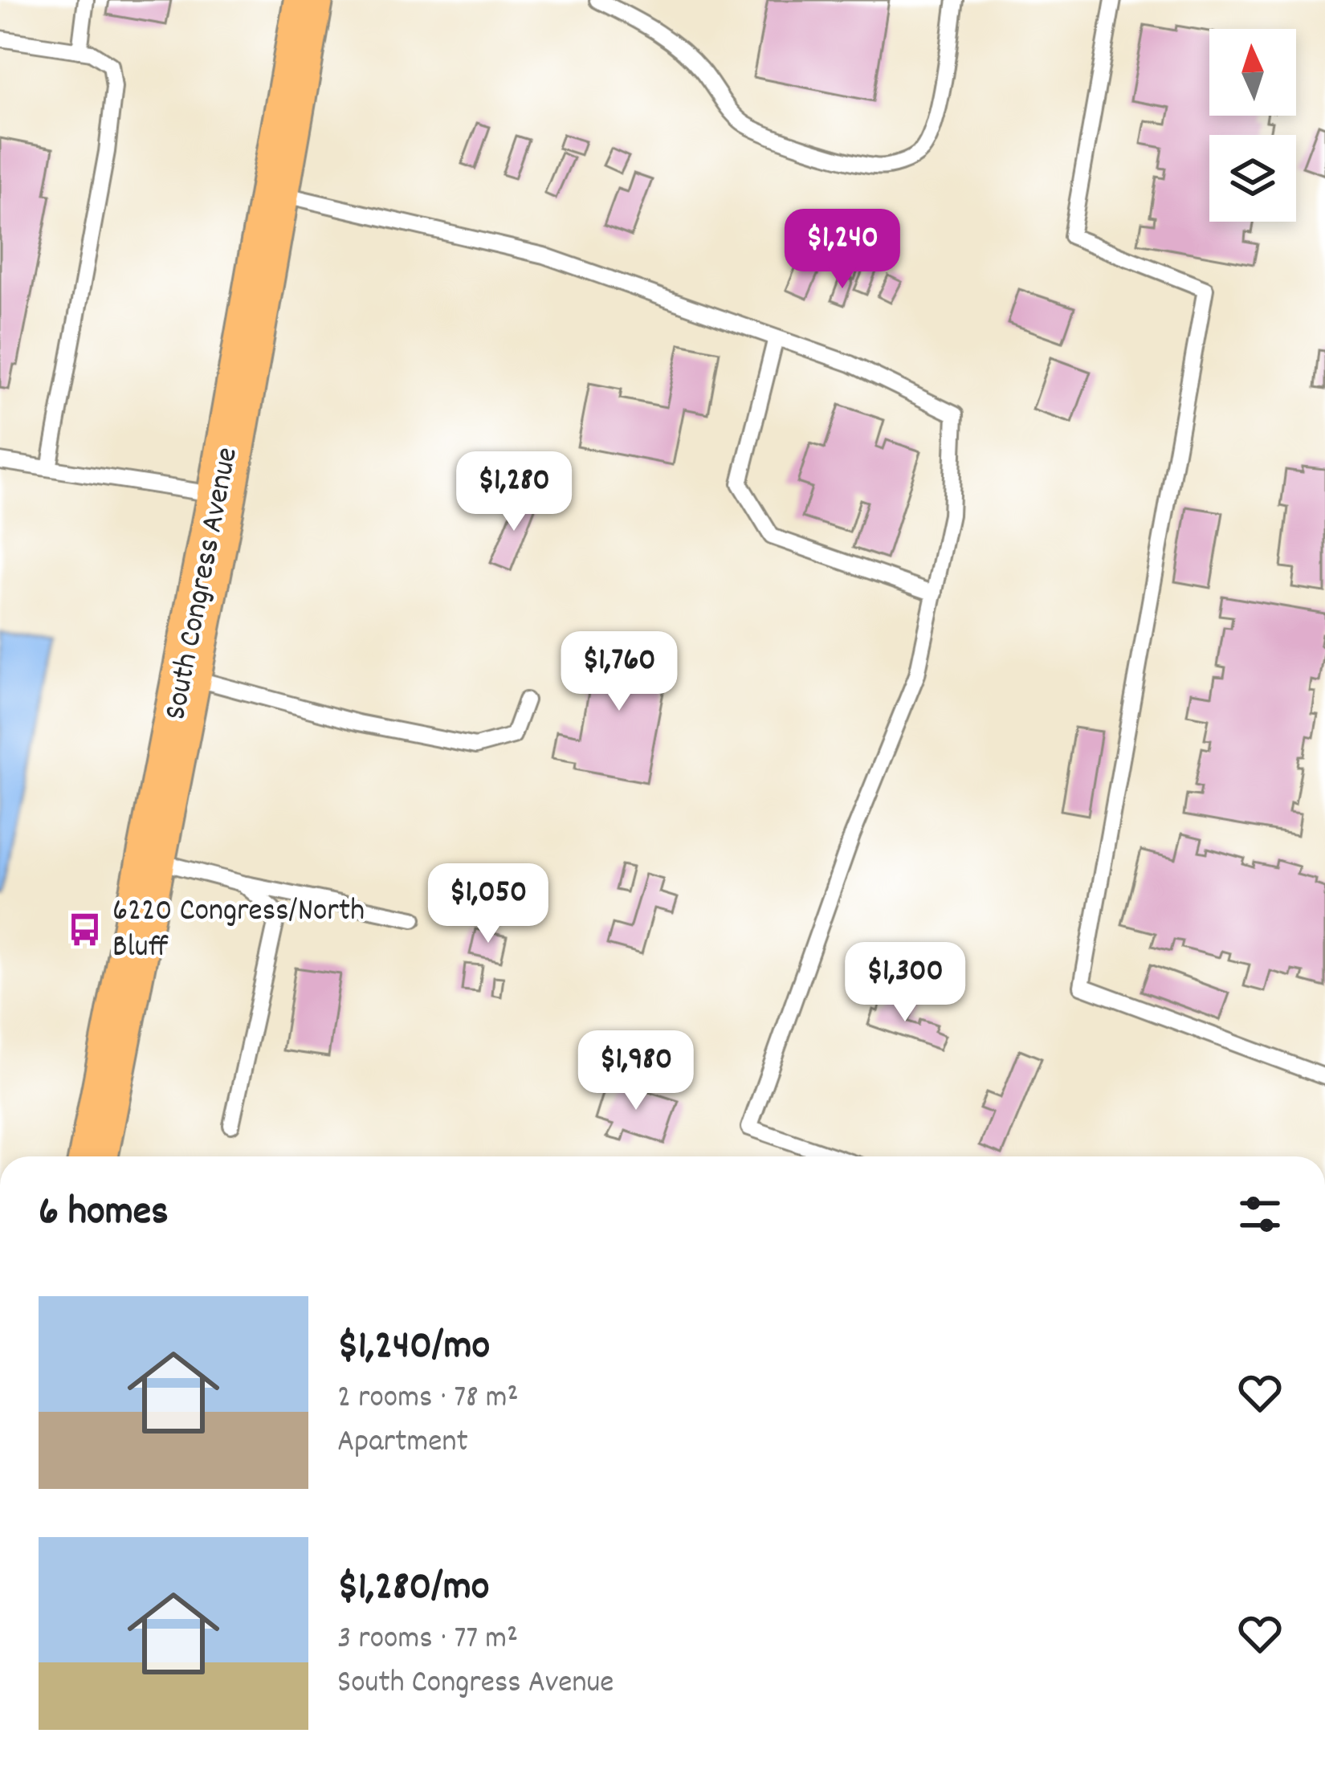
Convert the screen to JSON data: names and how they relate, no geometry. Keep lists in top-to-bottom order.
{
  "streets": {
    "main road": ["South Congress Avenue"]
  },
  "places": {
    "bus stop": ["6220 Congress/North Bluff"]
  },
  "north": "top",
  "page": {
    "price": [
      "$1,240",
      "$1,280",
      "$1,760",
      "$1,050",
      "$1,300",
      "$1,980"
    ],
    "heading": "6 homes",
    "list": [
      {
        "name": "$1,240/mo",
        "note": "2 rooms · 78 m² · Apartment"
      },
      {
        "name": "$1,280/mo",
        "note": "3 rooms · 77 m² · South Congress Avenue"
      }
    ]
  }
}
